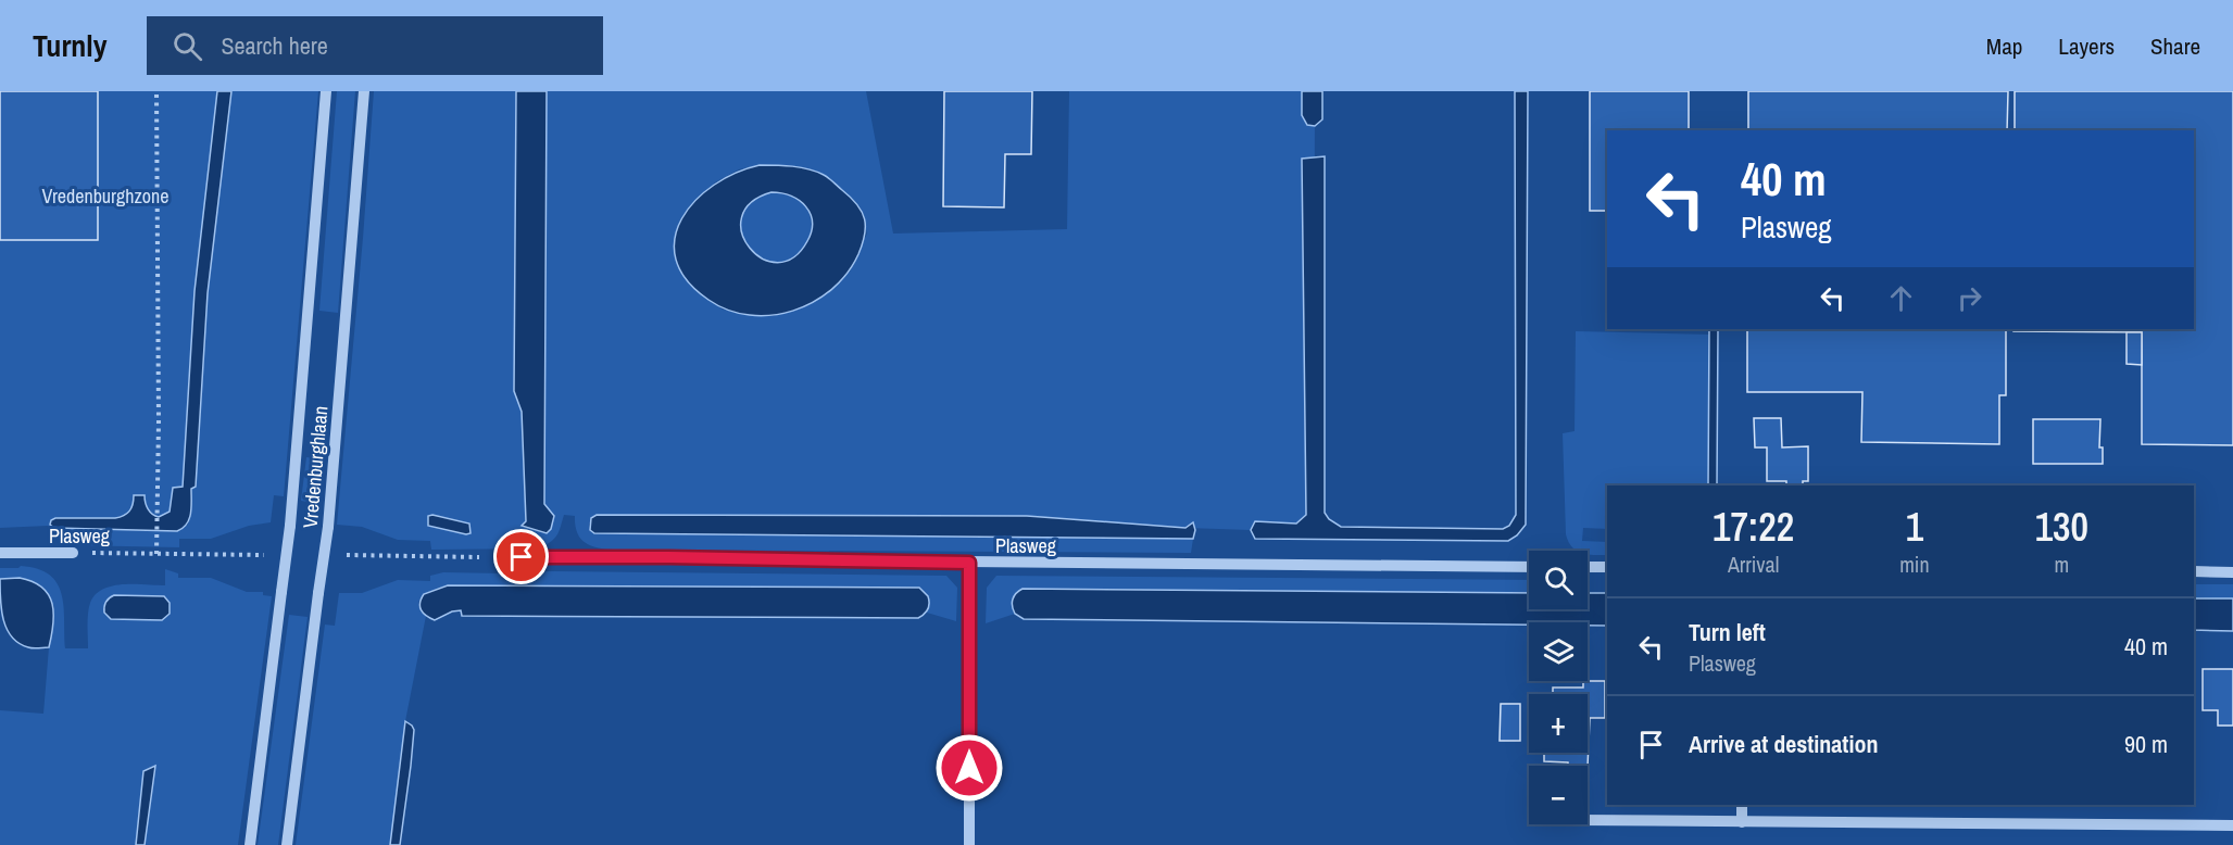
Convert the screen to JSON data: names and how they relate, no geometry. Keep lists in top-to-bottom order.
{
  "streets": {
    "street": ["Vredenburghlaan", "Plasweg"]
  },
  "parks": ["Vredenburghzone"],
  "page": {
    "header": "Turnly",
    "search": "Search here",
    "nav": ["Map", "Layers", "Share"],
    "turn": ["40 m", "Plasweg"],
    "eta": [
      "17:22",
      "Arrival",
      "1",
      "min",
      "130",
      "m"
    ],
    "map_buttons": ["+", "−"],
    "list": [
      {
        "name": "Turn left",
        "note": "Plasweg",
        "value": "40 m"
      },
      {
        "name": "Arrive at destination",
        "value": "90 m"
      }
    ]
  }
}
